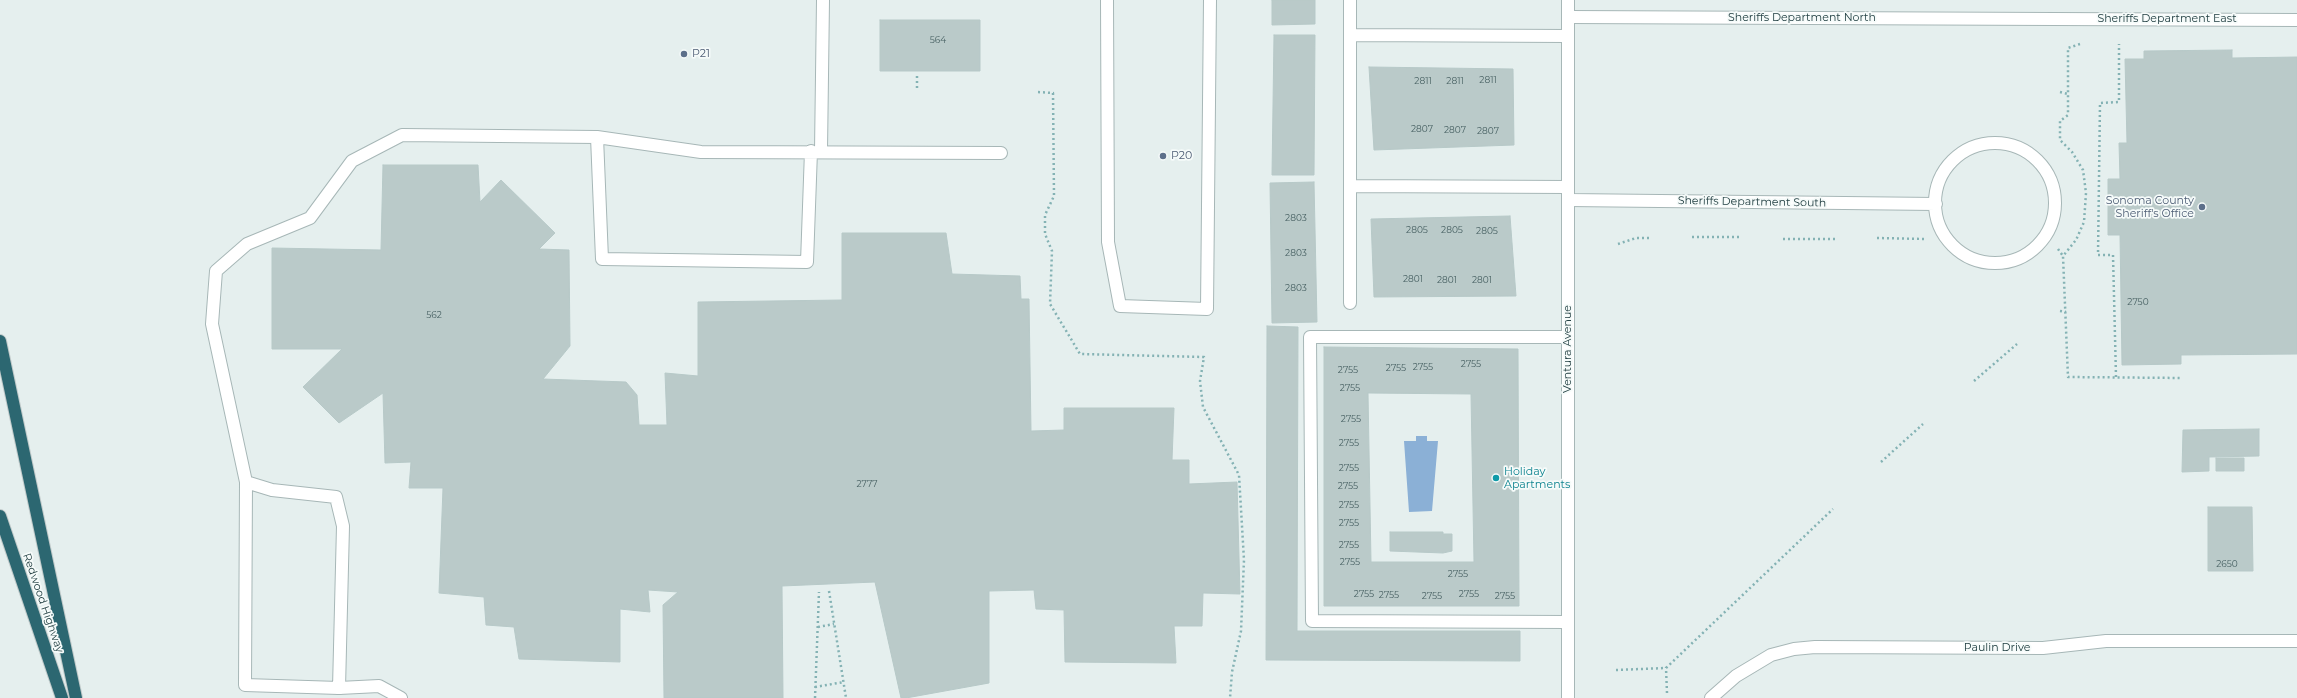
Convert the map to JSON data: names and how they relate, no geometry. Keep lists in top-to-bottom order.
{
  "streets": {
    "highway": ["Redwood Highway"],
    "street": [
      "Sheriffs Department North",
      "Sheriffs Department East",
      "Sheriffs Department South",
      "Ventura Avenue",
      "Paulin Drive"
    ]
  },
  "crossings": [
    ["Sheriffs Department North", "Sheriffs Department East"],
    ["Sheriffs Department North", "Ventura Avenue"],
    ["Sheriffs Department South", "Ventura Avenue"]
  ],
  "places": [
    "P21",
    "P20",
    "Sonoma County Sheriff's Office",
    "Holiday Apartments"
  ],
  "house_numbers": [
    "564",
    "2811",
    "2811",
    "2811",
    "2807",
    "2807",
    "2807",
    "2803",
    "2805",
    "2805",
    "2805",
    "2803",
    "2801",
    "2801",
    "2801",
    "2803",
    "2750",
    "562",
    "2755",
    "2755",
    "2755",
    "2755",
    "2755",
    "2755",
    "2755",
    "2755",
    "2777",
    "2755",
    "2755",
    "2755",
    "2755",
    "2755",
    "2650",
    "2755",
    "2755",
    "2755",
    "2755",
    "2755",
    "2755"
  ]
}
